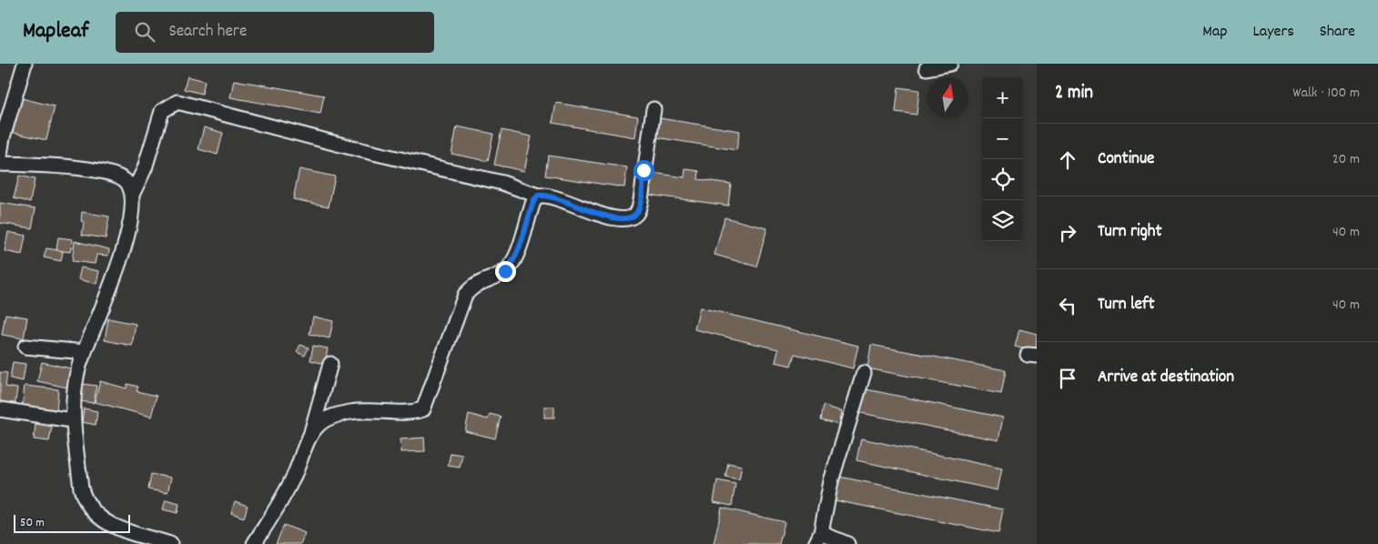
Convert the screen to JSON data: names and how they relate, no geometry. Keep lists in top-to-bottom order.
{
  "scale_bar": "50 m",
  "north": "top",
  "page": {
    "header": "Mapleaf",
    "search": "Search here",
    "nav": ["Map", "Layers", "Share"],
    "heading": ["2 min", "Walk · 100 m"],
    "map_buttons": ["+", "−"],
    "list": [
      ["Continue", "20 m"],
      ["Turn right", "40 m"],
      ["Turn left", "40 m"],
      "Arrive at destination"
    ],
    "scale": "50 m"
  }
}
